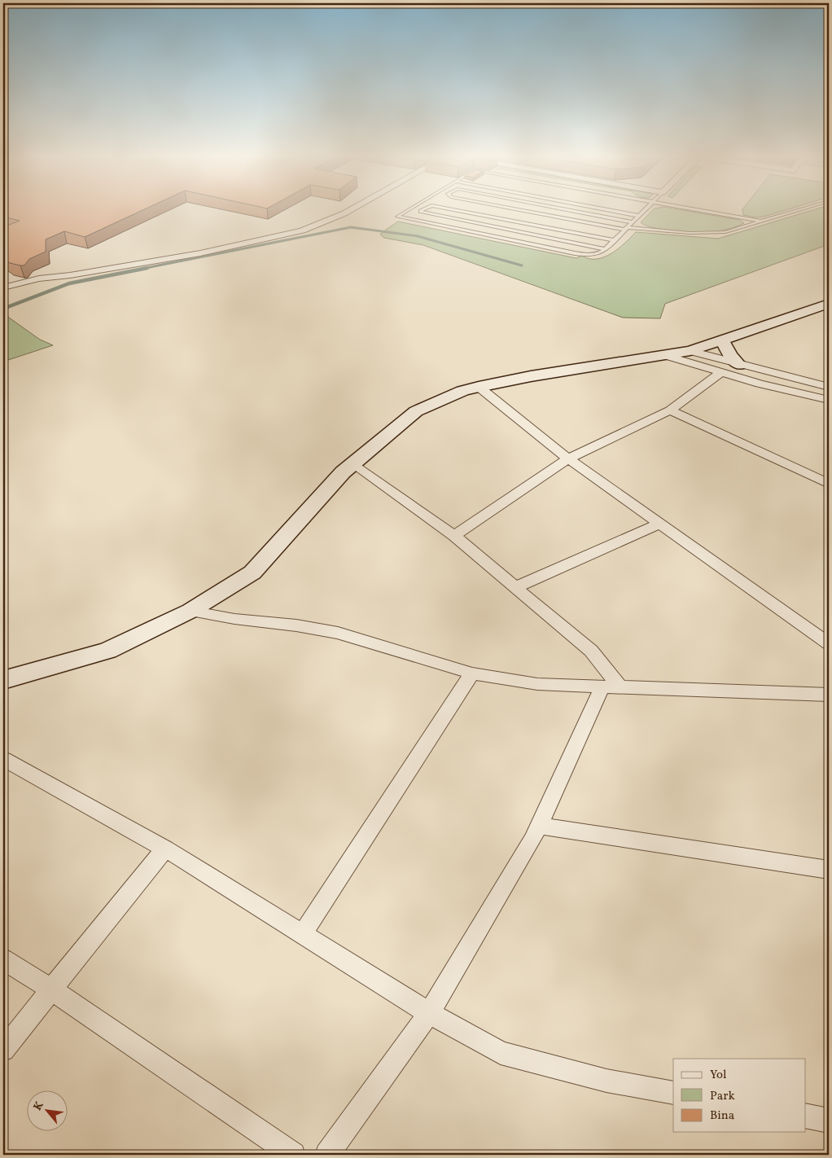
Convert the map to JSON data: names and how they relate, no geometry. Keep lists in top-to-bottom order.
{
  "legend": ["Yol", "Park", "Bina"],
  "north": "top left"
}
